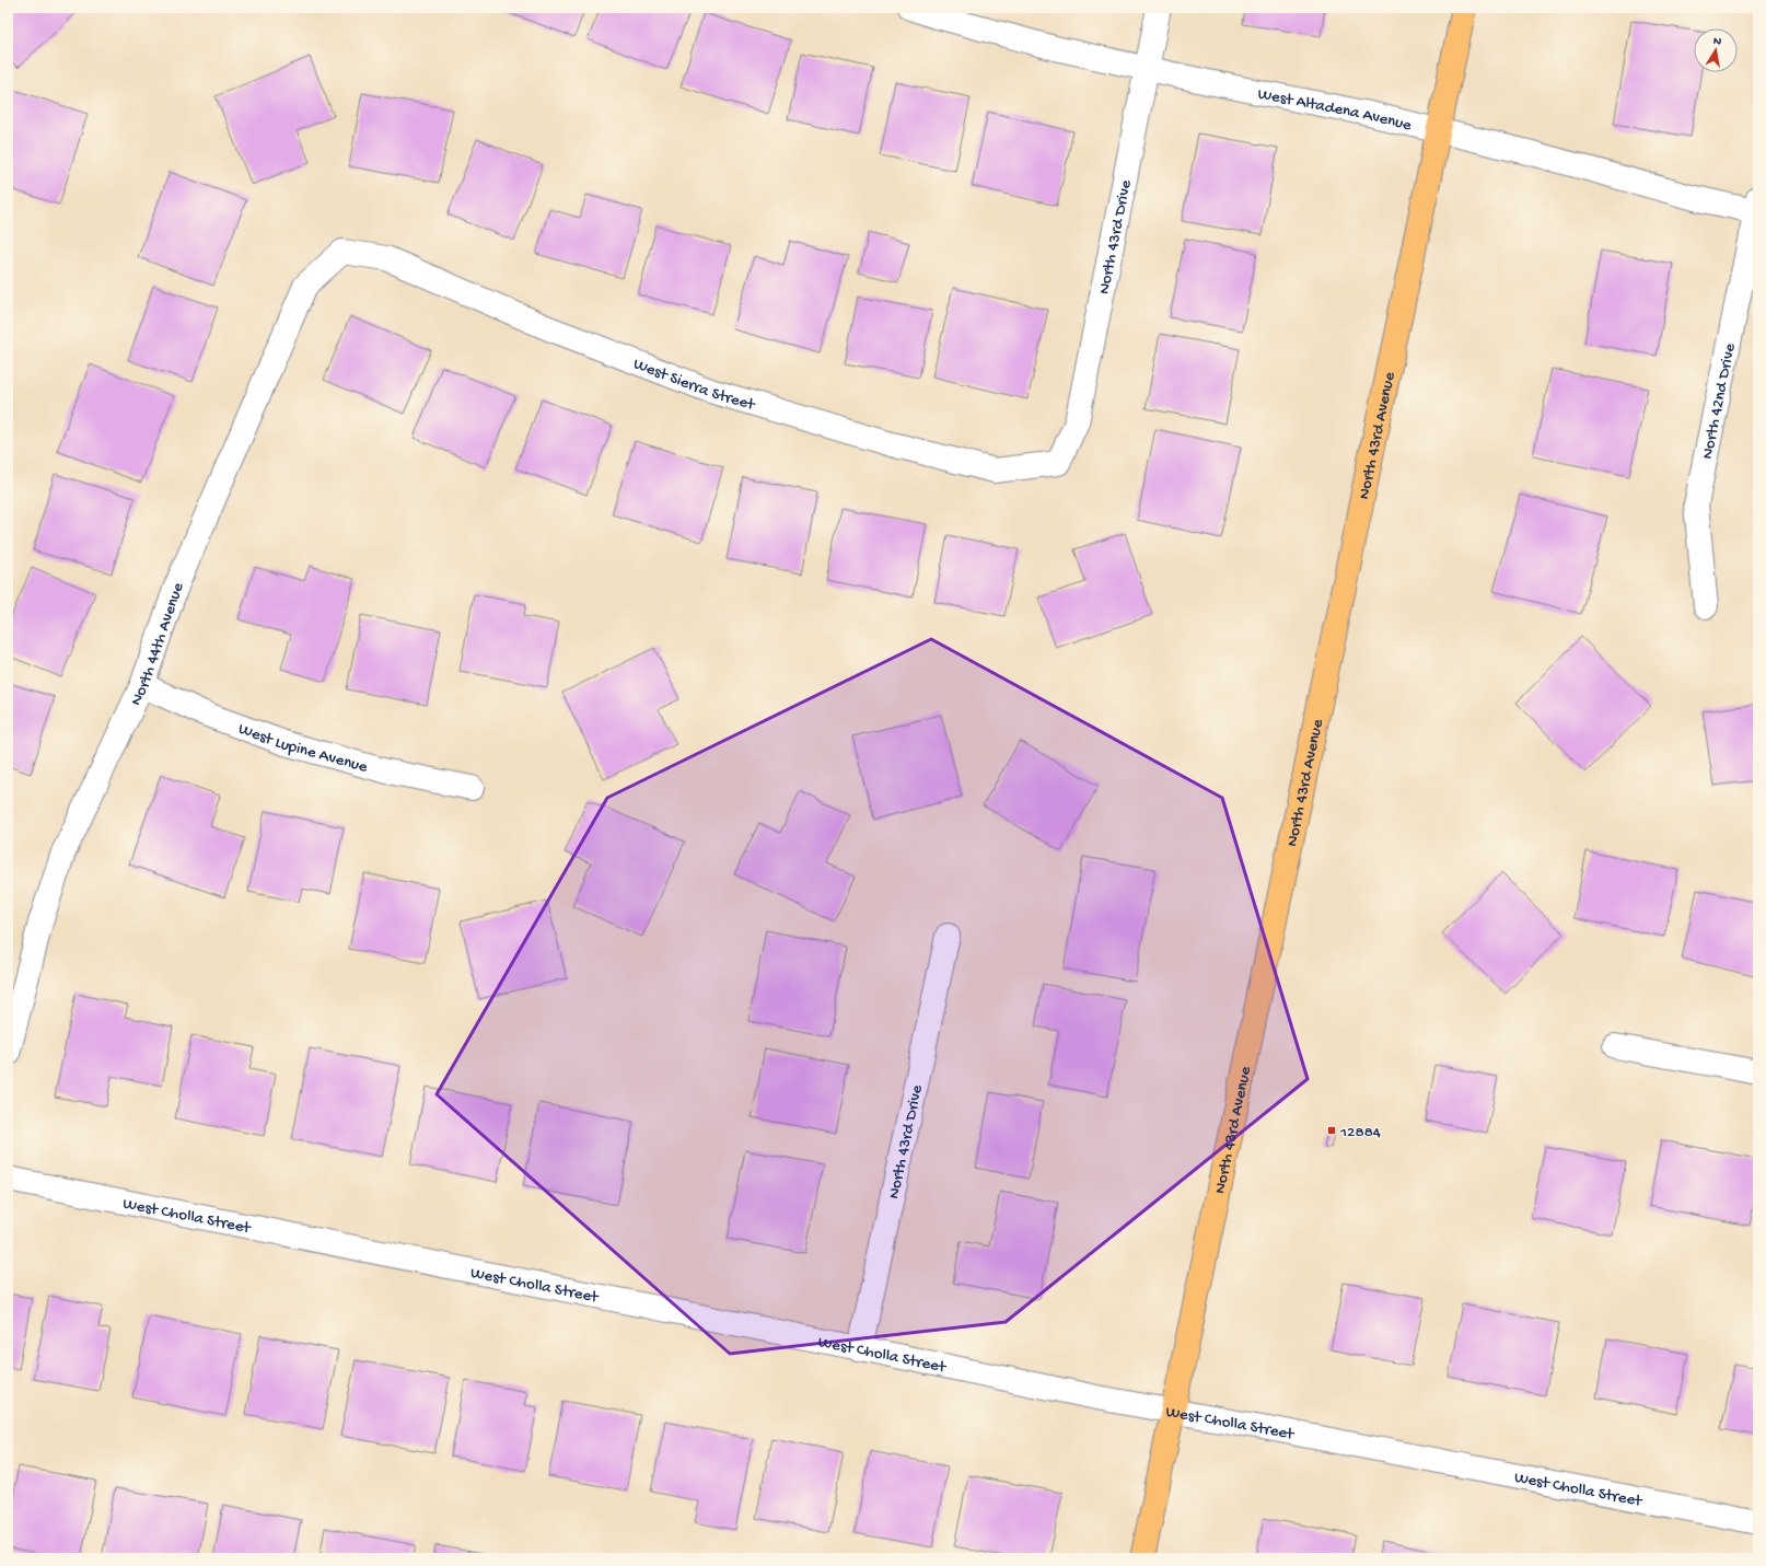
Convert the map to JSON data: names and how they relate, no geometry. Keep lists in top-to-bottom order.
{
  "streets": {
    "main road": ["North 43rd Avenue"],
    "street": [
      "West Altadena Avenue",
      "North 43rd Drive",
      "West Sierra Street",
      "North 42nd Drive",
      "North 44th Avenue",
      "West Lupine Avenue",
      "West Cholla Street"
    ]
  },
  "crossings": [
    ["West Altadena Avenue", "North 43rd Drive"],
    ["West Altadena Avenue", "North 42nd Drive"],
    ["West Altadena Avenue", "North 43rd Avenue"],
    ["North 43rd Drive", "West Sierra Street"],
    ["North 43rd Drive", "West Cholla Street"],
    ["West Sierra Street", "North 44th Avenue"],
    ["North 43rd Avenue", "West Cholla Street"],
    ["North 44th Avenue", "West Lupine Avenue"]
  ],
  "places": {
    "transit": ["12884"]
  },
  "north": "top"
}
